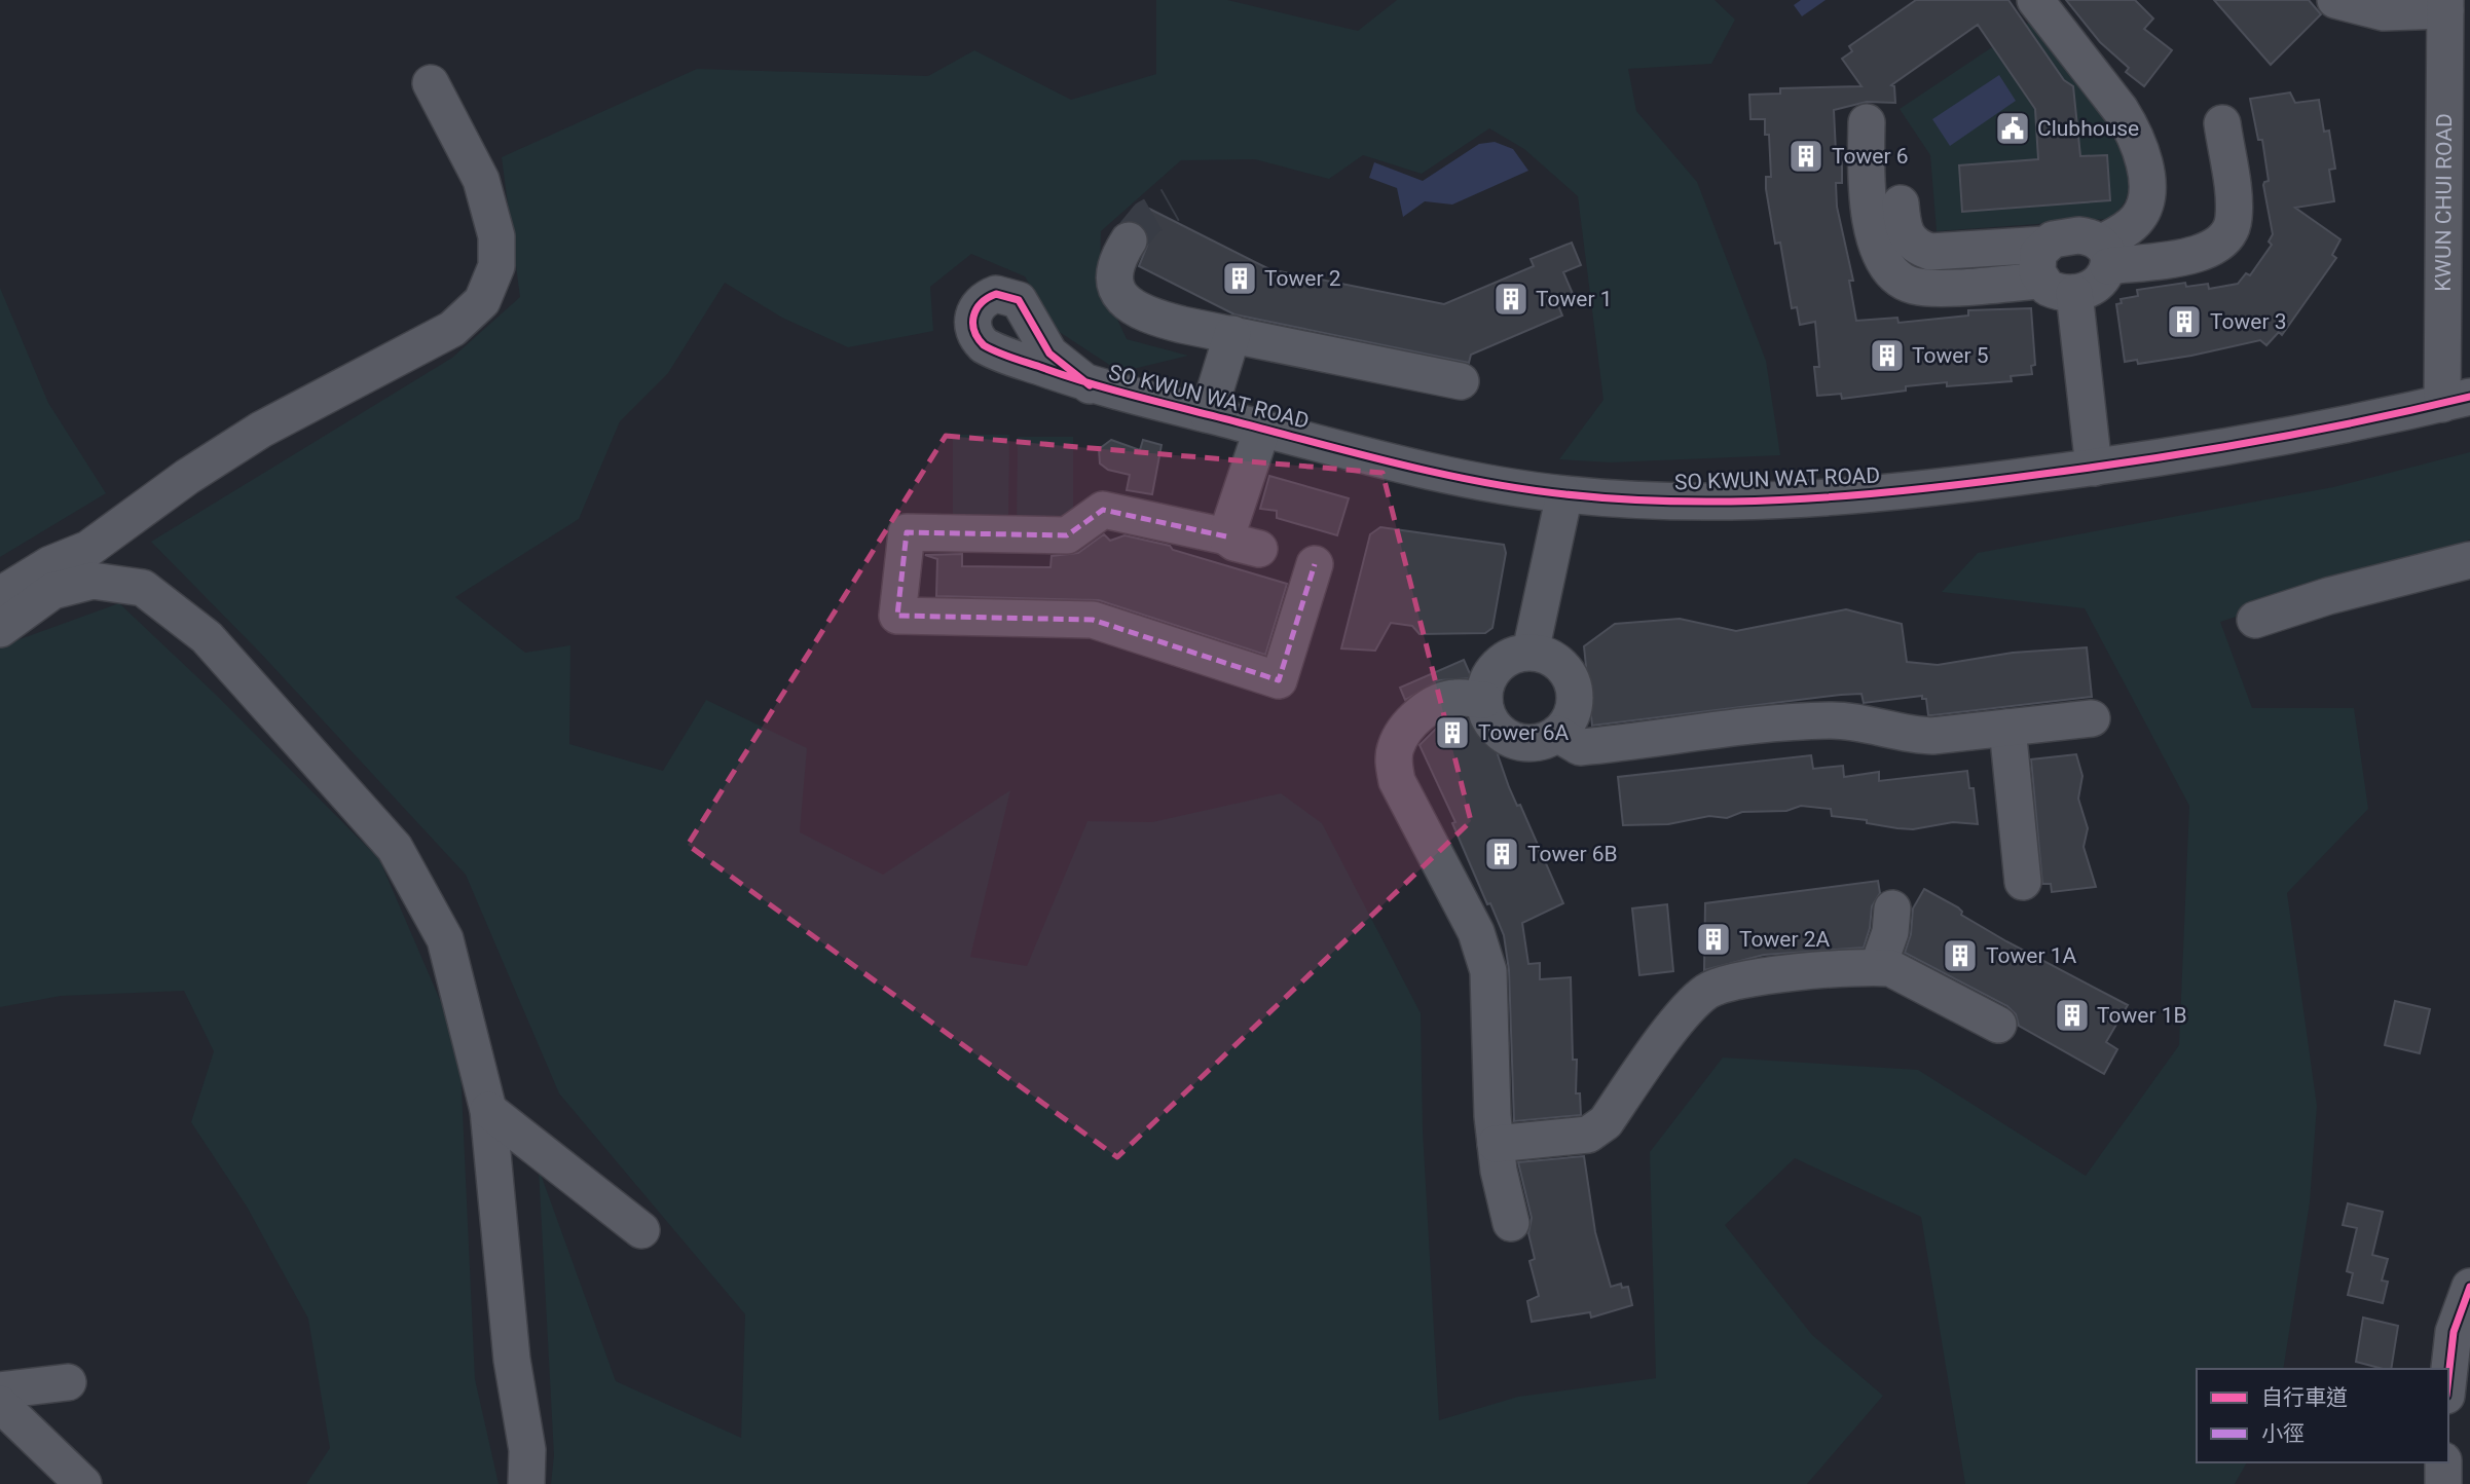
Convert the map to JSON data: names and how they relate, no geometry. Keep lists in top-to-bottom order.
{
  "streets": {
    "street": ["KWUN CHUI ROAD", "SO KWUN WAT ROAD"]
  },
  "crossings": [
    ["KWUN CHUI ROAD", "SO KWUN WAT ROAD"]
  ],
  "places": {
    "public building": ["Clubhouse"],
    "building": [
      "Tower 6",
      "Tower 2",
      "Tower 1",
      "Tower 3",
      "Tower 5",
      "Tower 6A",
      "Tower 6B",
      "Tower 2A",
      "Tower 1A",
      "Tower 1B"
    ]
  },
  "legend": ["自行車道", "小徑"]
}
